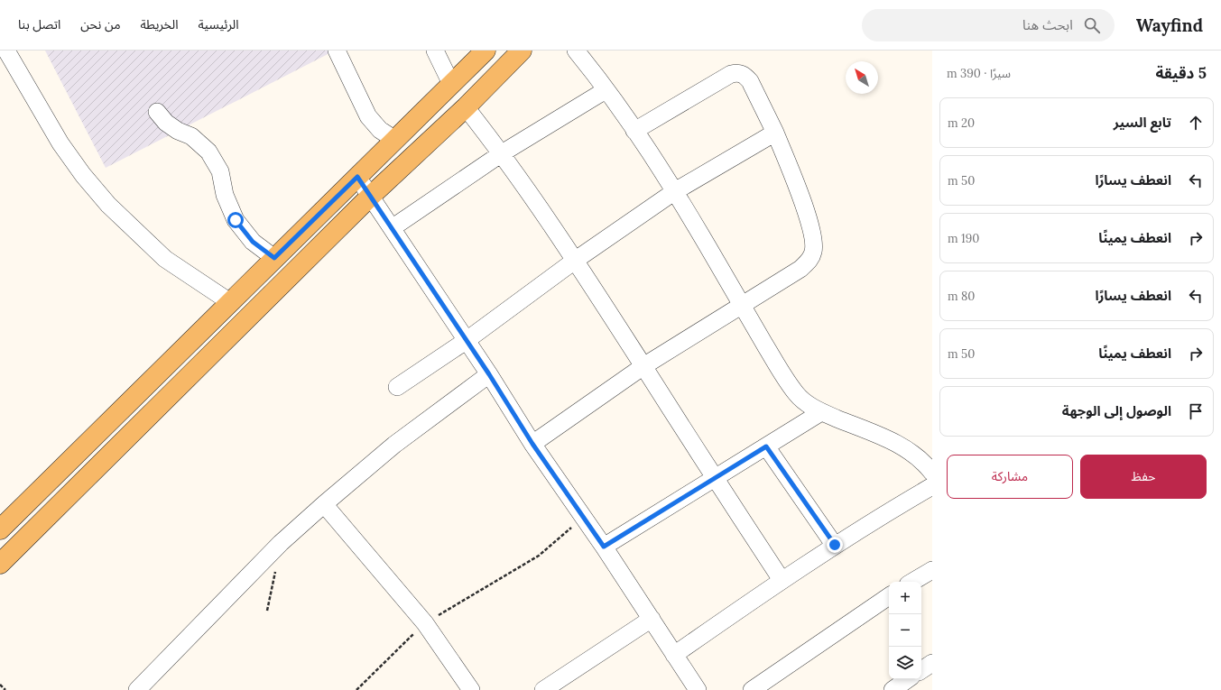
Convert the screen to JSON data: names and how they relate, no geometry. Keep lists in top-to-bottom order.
{
  "north": "top left",
  "page": {
    "header": "Wayfind",
    "search": "ابحث هنا",
    "nav": [
      "الرئيسية",
      "الخريطة",
      "من نحن",
      "اتصل بنا"
    ],
    "heading": ["5 دقيقة", "سيرًا · 390 m"],
    "list": [
      ["تابع السير", "20 m"],
      ["انعطف يسارًا", "50 m"],
      ["انعطف يمينًا", "190 m"],
      ["انعطف يسارًا", "80 m"],
      ["انعطف يمينًا", "50 m"],
      "الوصول إلى الوجهة"
    ],
    "buttons": ["حفظ", "مشاركة"],
    "map_buttons": ["+", "−"]
  }
}
